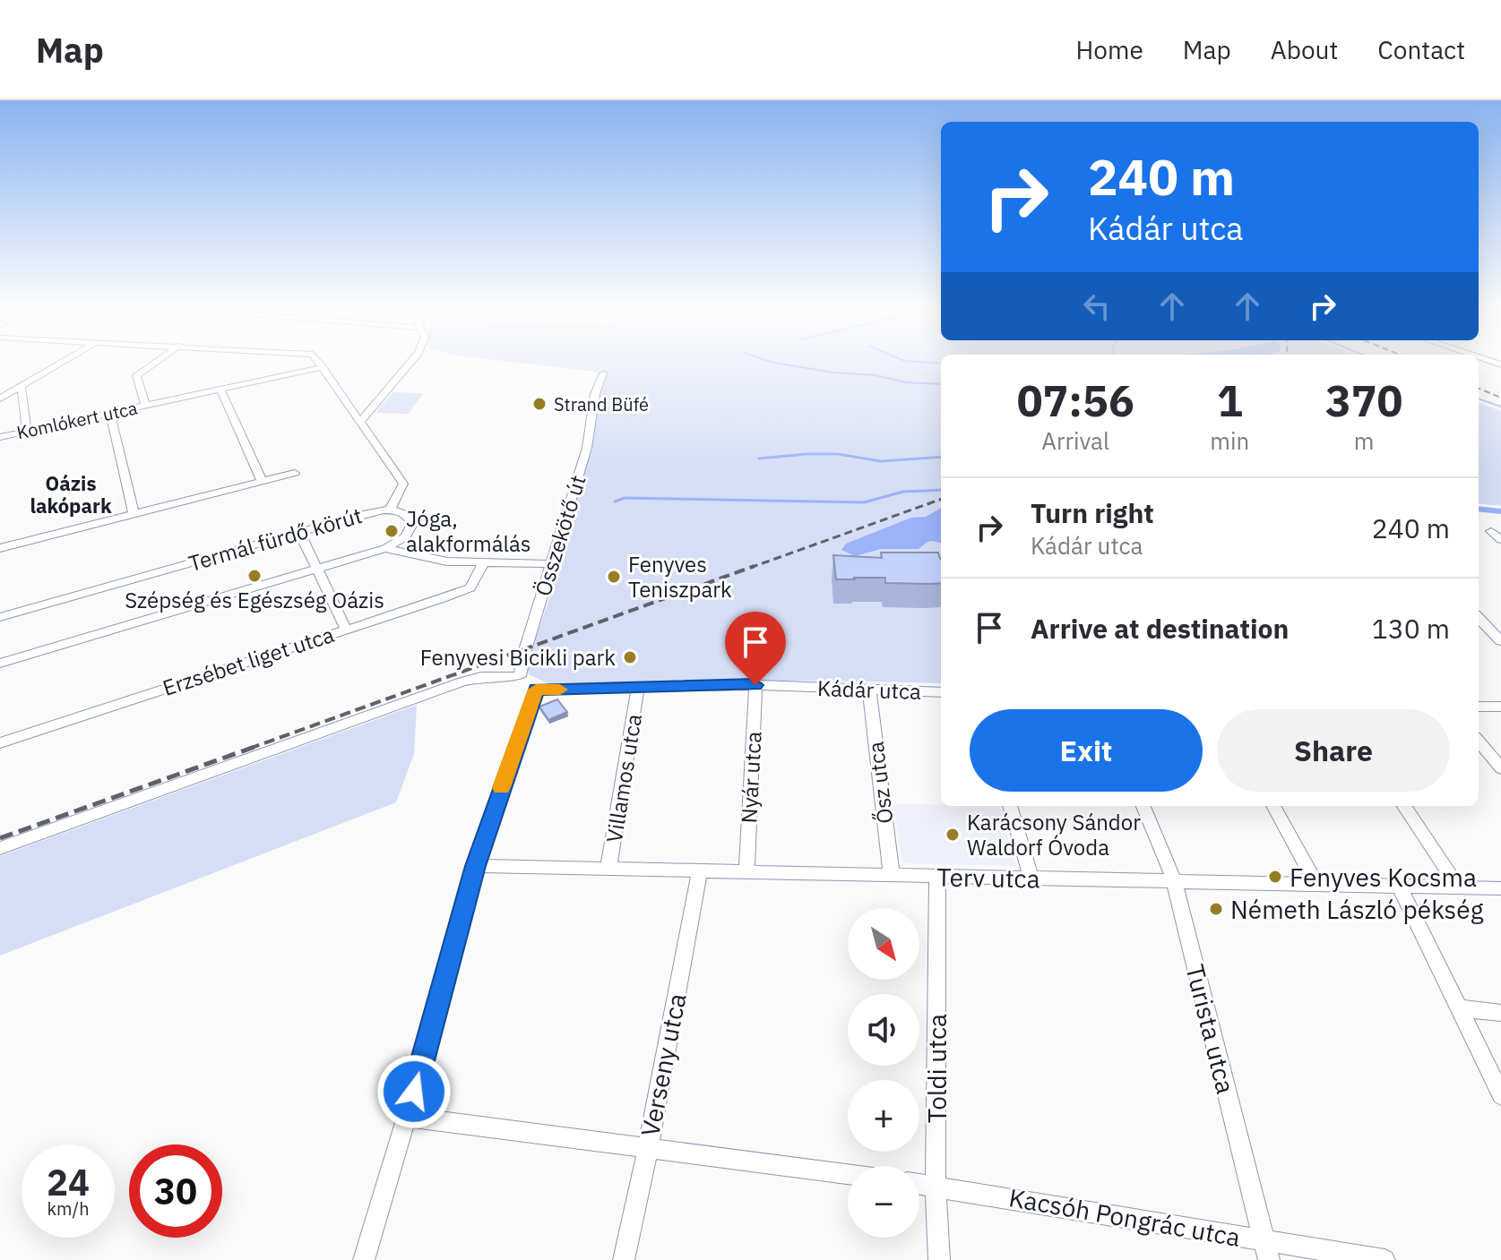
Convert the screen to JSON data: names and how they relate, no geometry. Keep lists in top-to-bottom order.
{
  "streets": {
    "street": [
      "Komlókert utca",
      "Összekötő út",
      "Termál fürdő körút",
      "Erzsébet liget utca",
      "Kádár utca",
      "Nyár utca",
      "Villamos utca",
      "Ősz utca",
      "Terv utca",
      "Turista utca",
      "Verseny utca",
      "Toldi utca",
      "Kacsóh Pongrác utca"
    ]
  },
  "crossings": [
    ["Kádár utca", "Nyár utca"],
    ["Kádár utca", "Villamos utca"],
    ["Kádár utca", "Ősz utca"],
    ["Nyár utca", "Terv utca"],
    ["Villamos utca", "Terv utca"],
    ["Ősz utca", "Terv utca"],
    ["Terv utca", "Turista utca"],
    ["Terv utca", "Verseny utca"],
    ["Terv utca", "Toldi utca"],
    ["Turista utca", "Kacsóh Pongrác utca"],
    ["Toldi utca", "Kacsóh Pongrác utca"]
  ],
  "districts": ["Oázis lakópark"],
  "places": [
    "Strand Büfé",
    "Jóga, alakformálás",
    "Szépség és Egészség Oázis",
    "Fenyves Teniszpark",
    "Fenyvesi Bicikli park",
    "Karácsony Sándor Waldorf Óvoda",
    "Fenyves Kocsma",
    "Németh László pékség"
  ],
  "north": "bottom right",
  "page": {
    "header": "Map",
    "nav": [
      "Home",
      "Map",
      "About",
      "Contact"
    ],
    "turn": ["240 m", "Kádár utca"],
    "eta": [
      "07:56",
      "Arrival",
      "1",
      "min",
      "370",
      "m"
    ],
    "list": [
      {
        "name": "Turn right",
        "note": "Kádár utca",
        "value": "240 m"
      },
      {
        "name": "Arrive at destination",
        "value": "130 m"
      }
    ],
    "buttons": ["Exit", "Share"],
    "map_buttons": ["+", "−"],
    "speed": "24 km/h",
    "limit": "30"
  }
}
